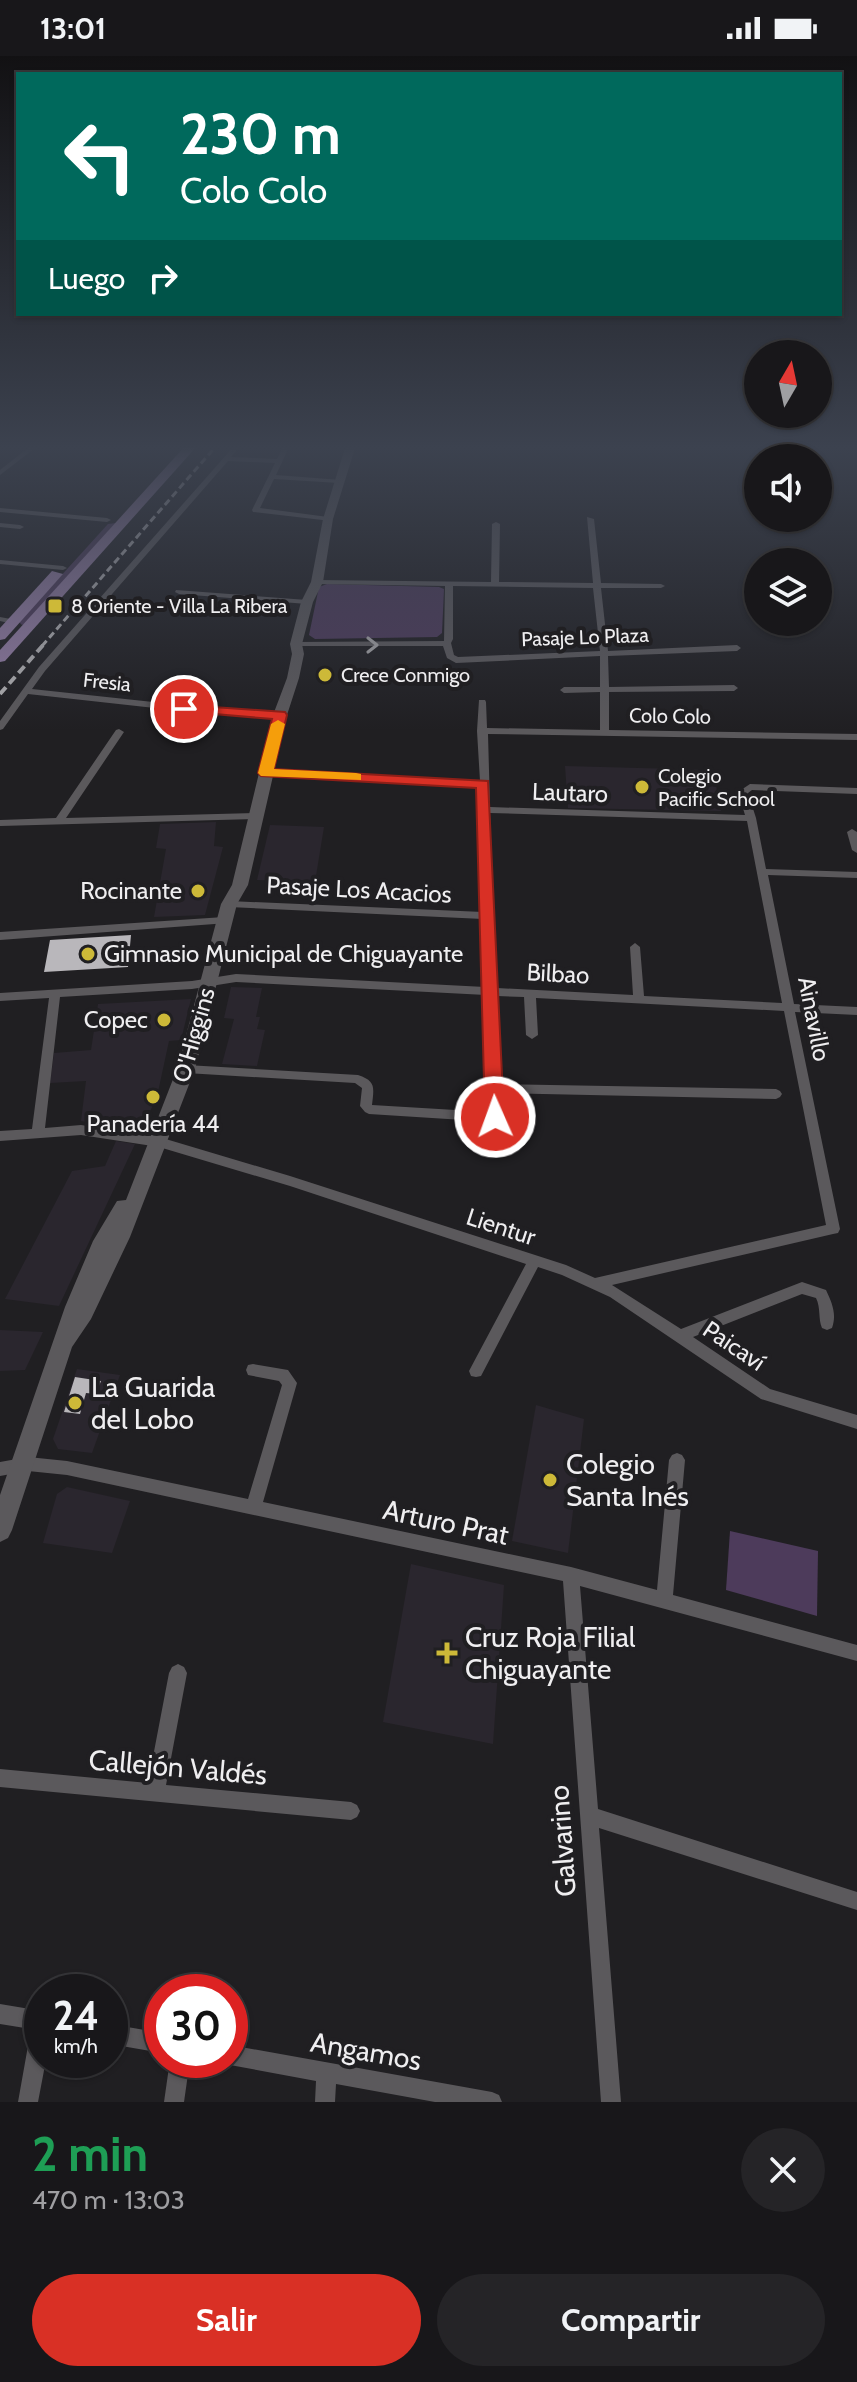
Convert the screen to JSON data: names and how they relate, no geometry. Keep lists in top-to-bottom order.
{
  "streets": {
    "main road": ["O'Higgins"],
    "street": [
      "Pasaje Lo Plaza",
      "Fresia",
      "Colo Colo",
      "Lautaro",
      "Pasaje Los Acacios",
      "Bilbao",
      "Ainavillo",
      "Lientur",
      "Paicaví",
      "Arturo Prat",
      "Callejón Valdés",
      "Galvarino",
      "Angamos"
    ]
  },
  "crossings": [
    ["Fresia", "O'Higgins"],
    ["Lautaro", "Ainavillo"],
    ["Pasaje Los Acacios", "O'Higgins"],
    ["Bilbao", "Ainavillo"],
    ["Bilbao", "O'Higgins"],
    ["Ainavillo", "Lientur"],
    ["Ainavillo", "Paicaví"],
    ["O'Higgins", "Lientur"],
    ["O'Higgins", "Arturo Prat"],
    ["Lientur", "Paicaví"],
    ["Arturo Prat", "Galvarino"]
  ],
  "places": {
    "transit": ["8 Oriente - Villa La Ribera"],
    "other": [
      "Crece Conmigo",
      "Colegio Pacific School",
      "Rocinante",
      "Gimnasio Municipal de Chiguayante",
      "Copec",
      "Panadería 44",
      "La Guarida del Lobo",
      "Colegio Santa Inés"
    ],
    "health": ["Cruz Roja Filial Chiguayante"]
  },
  "north": "top",
  "page": {
    "status": "13:01",
    "turn": ["230 m", "Colo Colo"],
    "then": "Luego",
    "speed": "24 km/h",
    "limit": "30",
    "heading": ["2 min", "470 m · 13:03"],
    "buttons": ["Salir", "Compartir"]
  }
}
